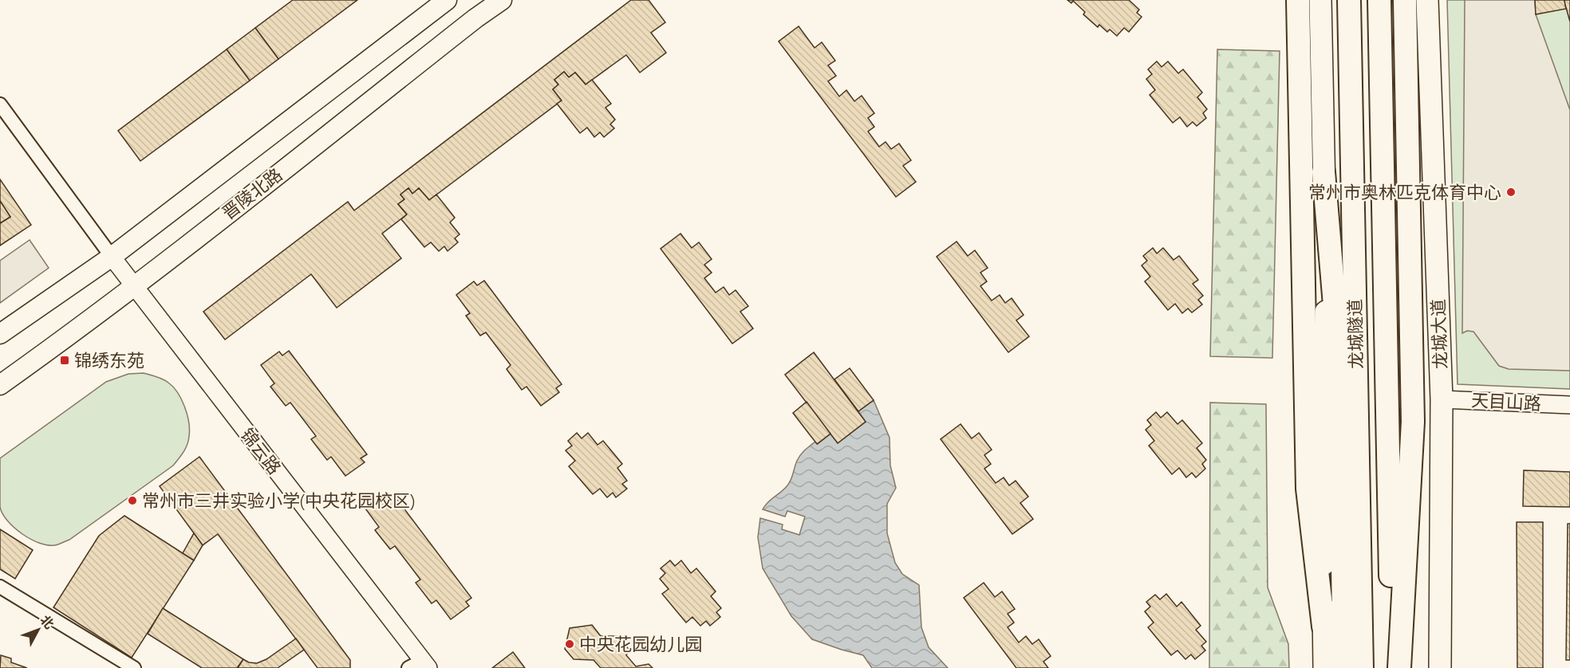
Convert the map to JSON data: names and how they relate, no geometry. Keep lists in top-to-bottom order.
{
  "streets": {
    "highway": ["龙城隧道"],
    "main road": ["晋陵北路", "龙城大道"],
    "street": ["天目山路", "锦云路"]
  },
  "crossings": [
    ["晋陵北路", "锦云路"],
    ["龙城大道", "天目山路"]
  ],
  "places": {
    "other": ["常州市奥林匹克体育中心", "常州市三井实验小学(中央花园校区)", "中央花园幼儿园"],
    "transit": ["锦绣东苑"]
  },
  "north": "top right"
}
